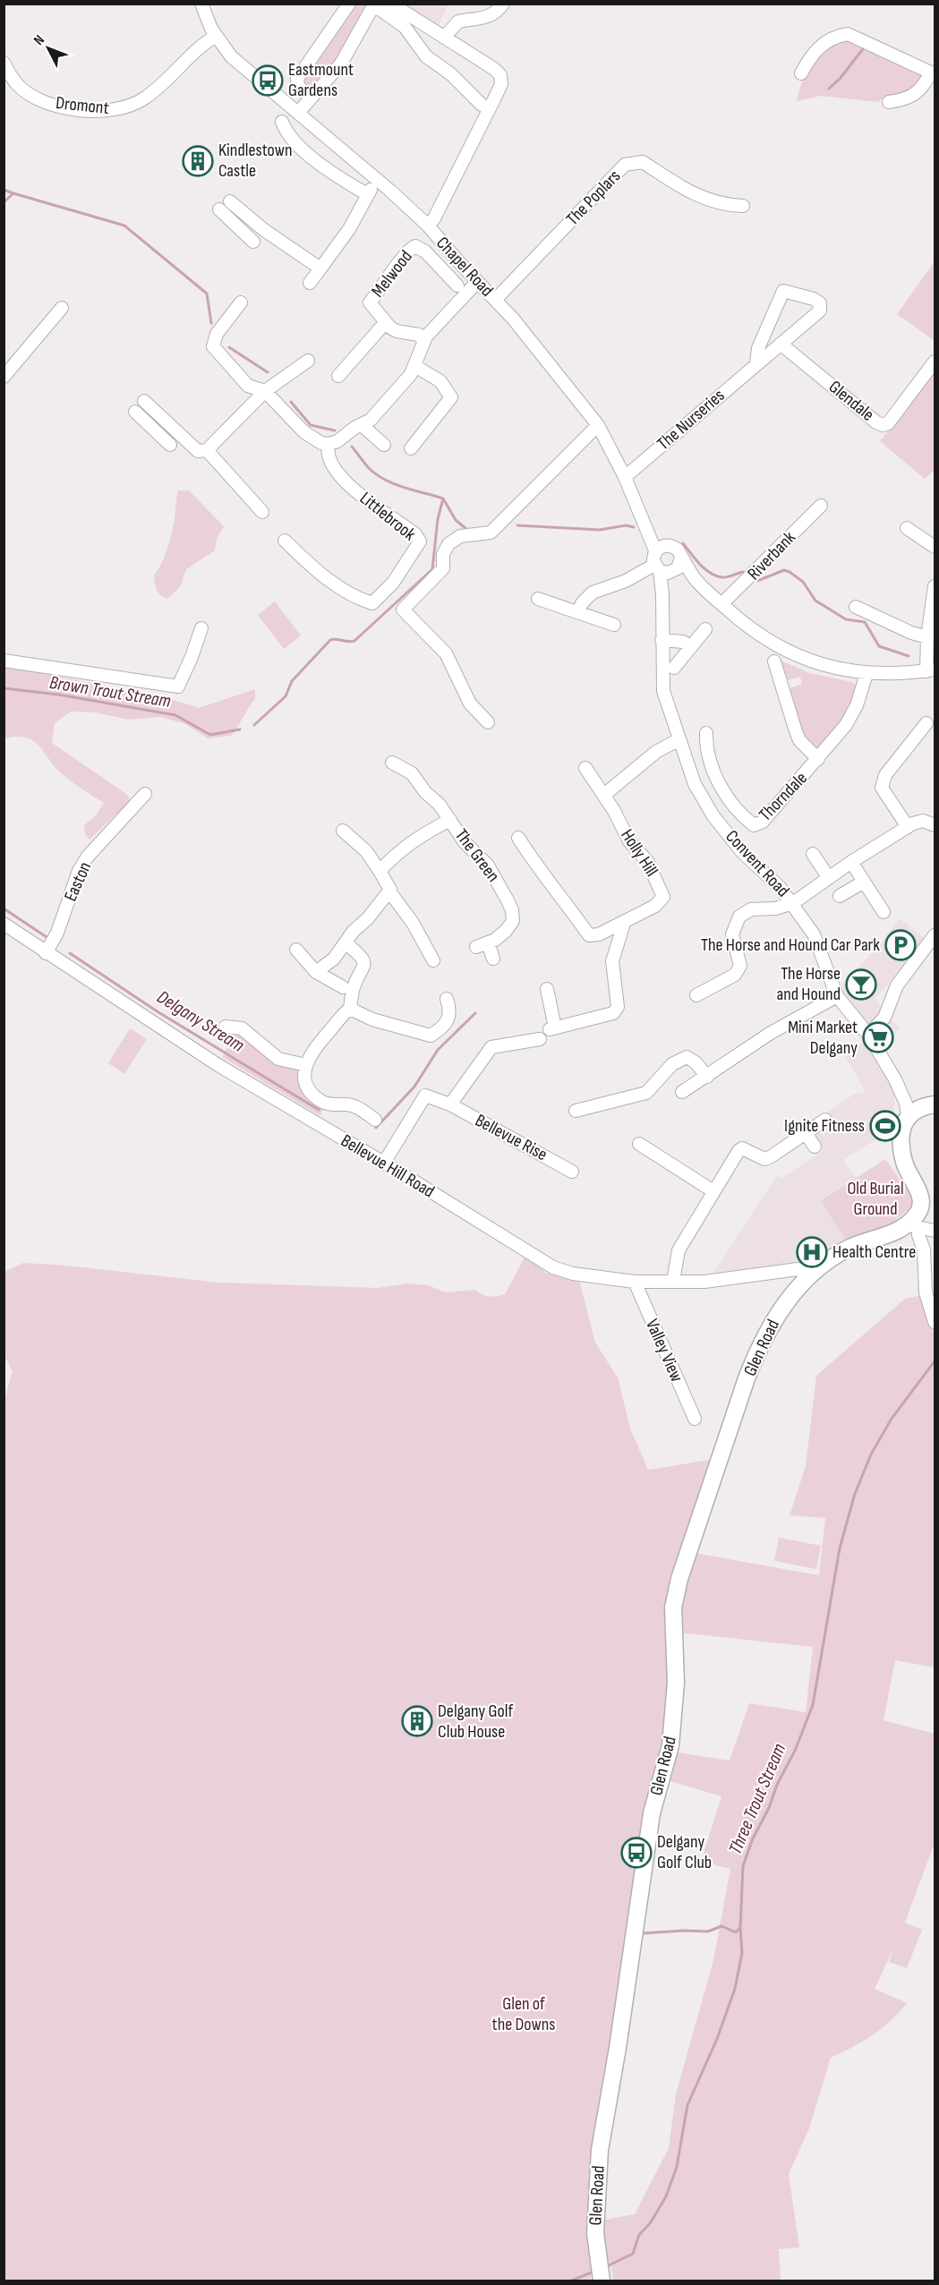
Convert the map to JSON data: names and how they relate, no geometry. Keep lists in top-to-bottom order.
{
  "streets": {
    "main road": ["Glen Road"],
    "street": [
      "Dromont",
      "The Poplars",
      "Chapel Road",
      "Melwood",
      "Glendale",
      "The Nurseries",
      "Littlebrook",
      "Riverbank",
      "Thorndale",
      "Holly Hill",
      "The Green",
      "Convent Road",
      "Easton",
      "Bellevue Rise",
      "Bellevue Hill Road",
      "Valley View"
    ]
  },
  "crossings": [
    ["The Poplars", "Chapel Road"],
    ["Chapel Road", "The Nurseries"],
    ["Chapel Road", "Convent Road"],
    ["Glendale", "The Nurseries"],
    ["Easton", "Bellevue Hill Road"],
    ["Bellevue Rise", "Bellevue Hill Road"],
    ["Bellevue Hill Road", "Glen Road"],
    ["Bellevue Hill Road", "Valley View"]
  ],
  "water": ["Brown Trout Stream", "Delgany Stream", "Three Trout Stream"],
  "parks": ["Old Burial Ground", "Glen of the Downs"],
  "places": {
    "bus stop": ["Eastmount Gardens", "Delgany Golf Club"],
    "building": ["Kindlestown Castle", "Delgany Golf Club House"],
    "parking": ["The Horse and Hound Car Park"],
    "bar": ["The Horse and Hound"],
    "supermarket": ["Mini Market Delgany"],
    "sports": ["Ignite Fitness"],
    "hospital": ["Health Centre"]
  },
  "north": "top left"
}
